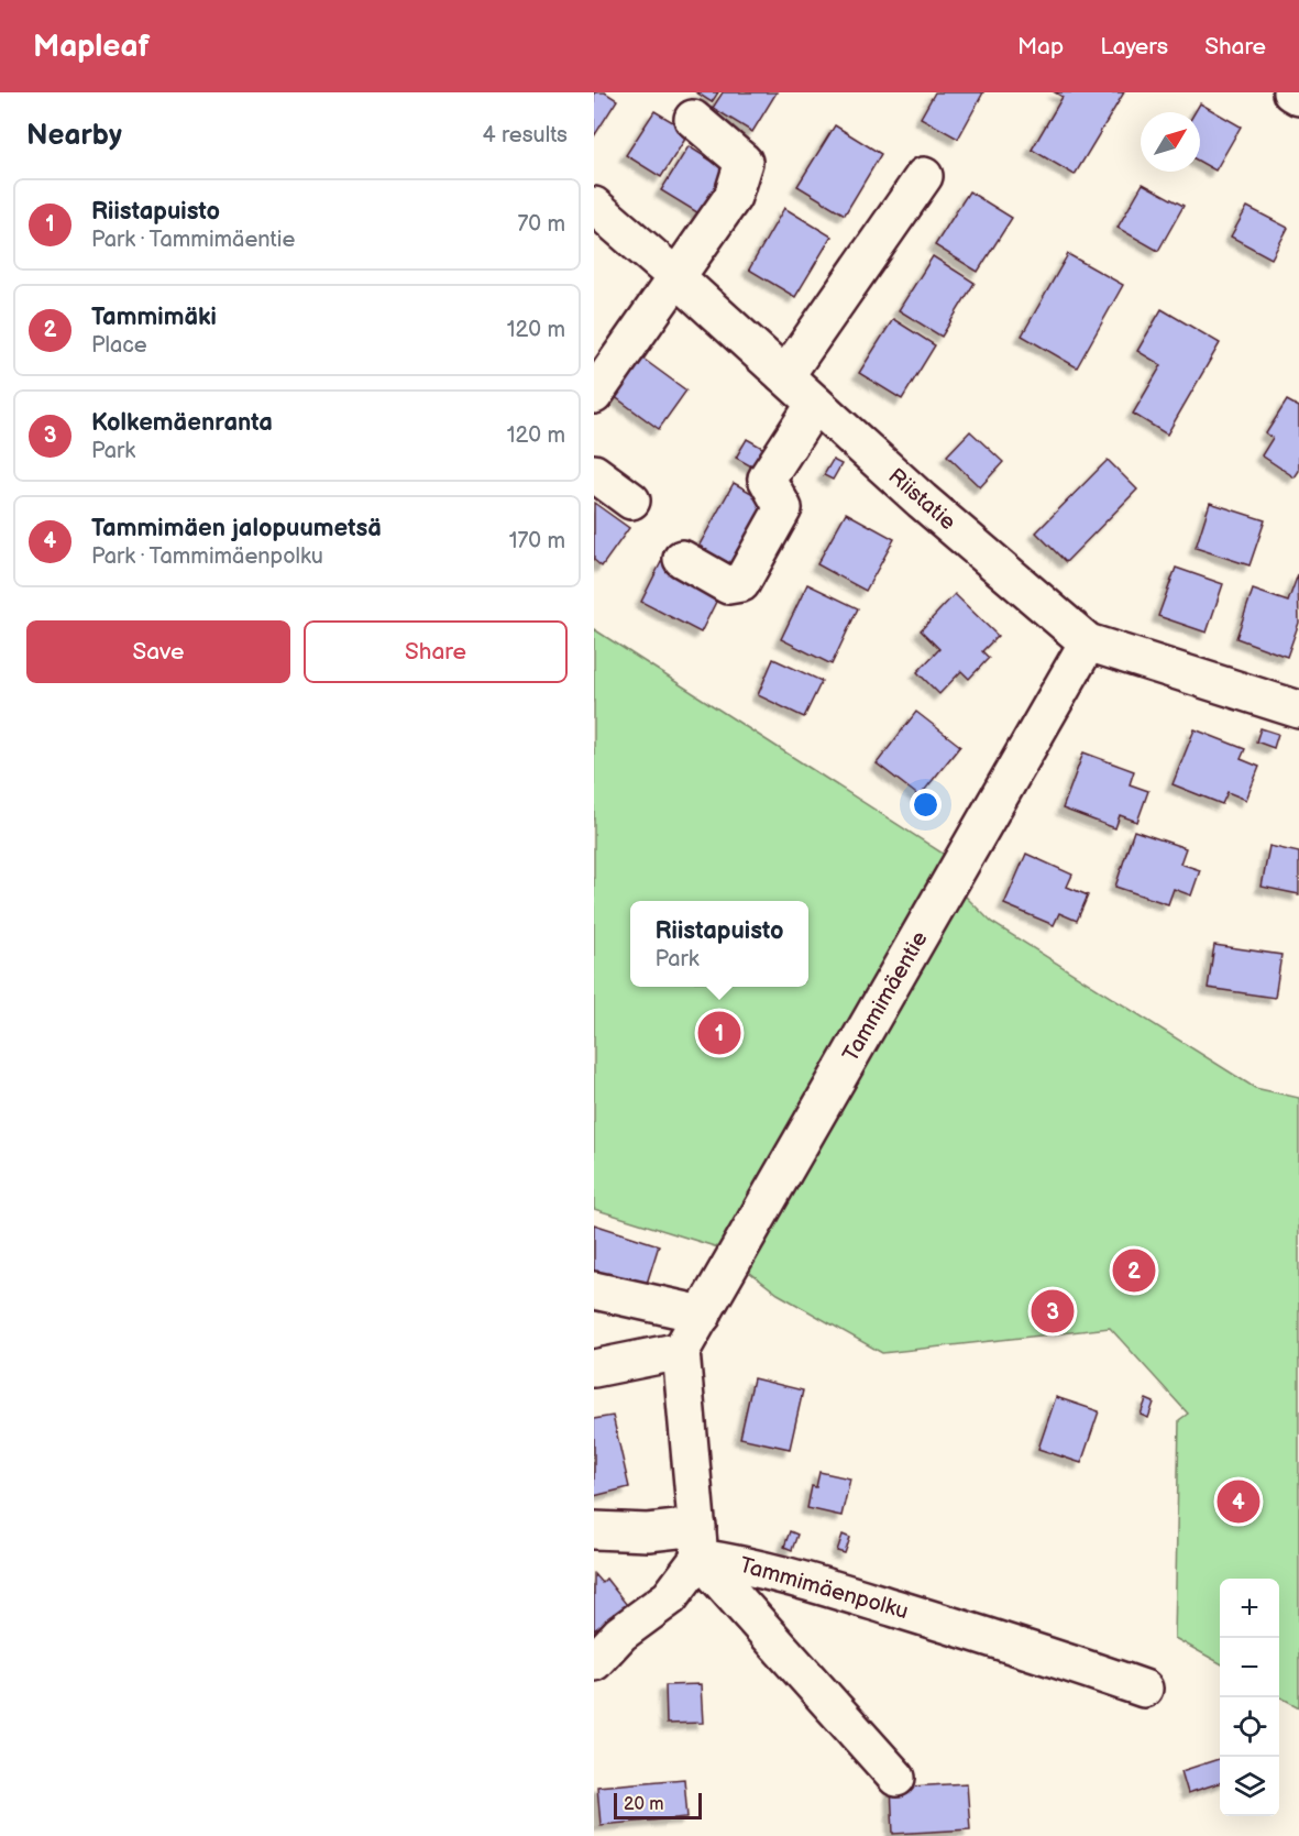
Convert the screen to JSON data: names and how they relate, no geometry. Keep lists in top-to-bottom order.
{
  "streets": {
    "street": ["Riistatie", "Tammimäentie", "Tammimäenpolku"]
  },
  "crossings": [
    ["Riistatie", "Tammimäentie"]
  ],
  "scale_bar": "20 m",
  "north": "top right",
  "page": {
    "header": "Mapleaf",
    "nav": ["Map", "Layers", "Share"],
    "heading": ["Nearby", "4 results"],
    "list": [
      {
        "mark": "1",
        "name": "Riistapuisto",
        "note": "Park · Tammimäentie",
        "value": "70 m"
      },
      {
        "mark": "2",
        "name": "Tammimäki",
        "note": "Place",
        "value": "120 m"
      },
      {
        "mark": "3",
        "name": "Kolkemäenranta",
        "note": "Park",
        "value": "120 m"
      },
      {
        "mark": "4",
        "name": "Tammimäen jalopuumetsä",
        "note": "Park · Tammimäenpolku",
        "value": "170 m"
      }
    ],
    "buttons": ["Save", "Share"],
    "popup": ["Riistapuisto", "Park"],
    "pins": [
      "1",
      "2",
      "3",
      "4"
    ],
    "map_buttons": ["+", "−"],
    "scale": "20 m"
  }
}
